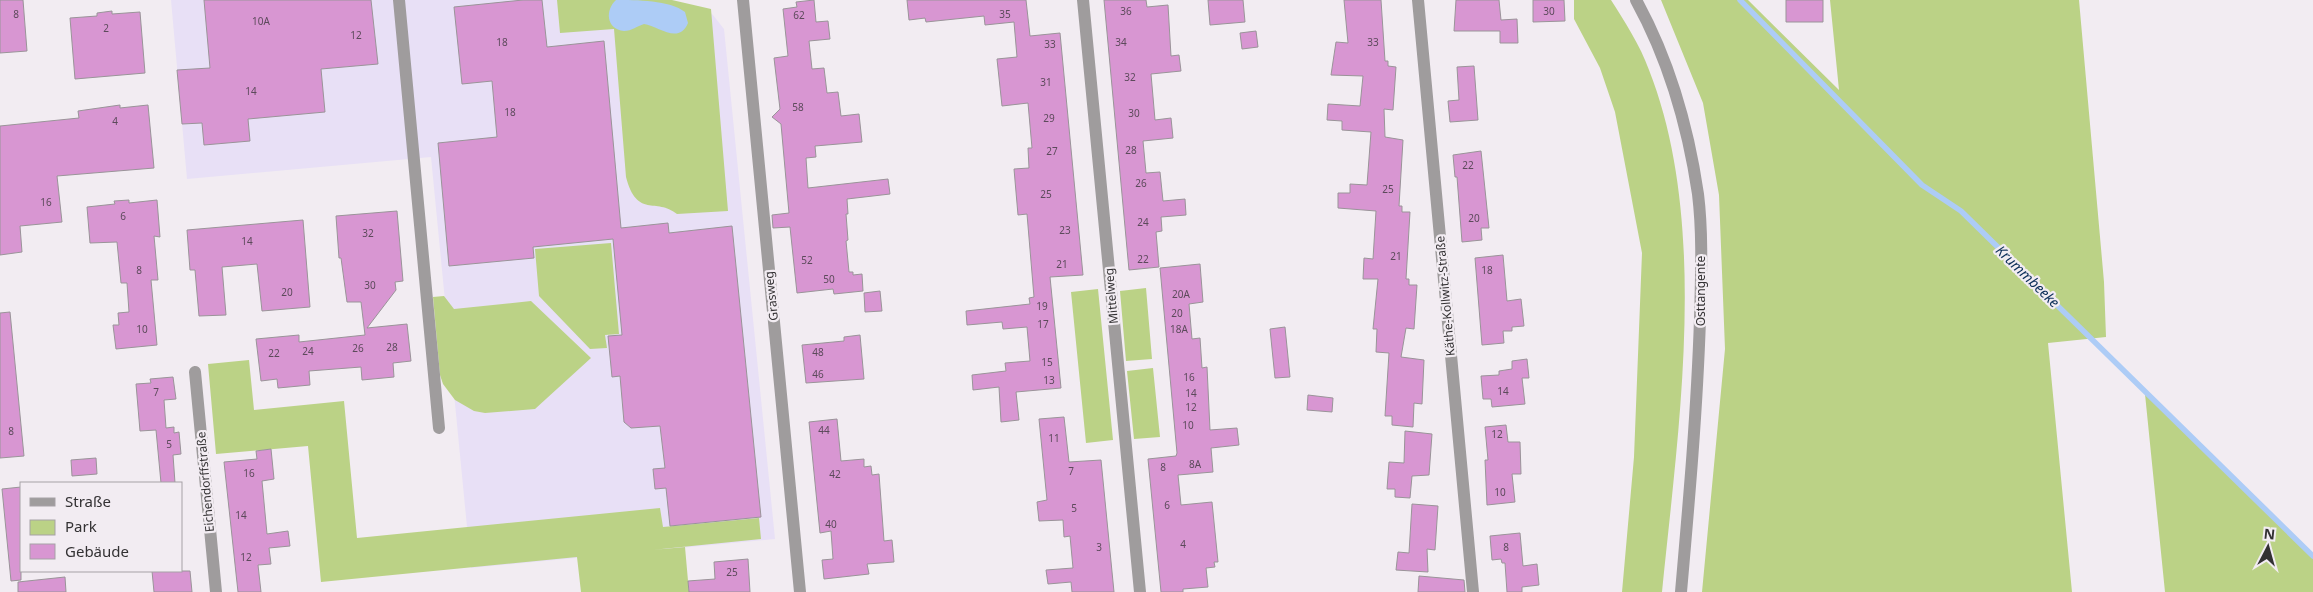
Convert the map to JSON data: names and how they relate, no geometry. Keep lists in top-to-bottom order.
{
  "streets": {
    "street": [
      "Osttangente",
      "Grasweg",
      "Mittelweg",
      "Käthe-Kollwitz-Straße",
      "Eichendorffstraße"
    ]
  },
  "water": ["Krummbeeke"],
  "house_numbers": [
    "36",
    "30",
    "8",
    "35",
    "62",
    "10A",
    "2",
    "12",
    "18",
    "34",
    "33",
    "33",
    "32",
    "31",
    "14",
    "58",
    "18",
    "30",
    "29",
    "4",
    "28",
    "27",
    "22",
    "26",
    "25",
    "25",
    "16",
    "6",
    "20",
    "24",
    "23",
    "32",
    "14",
    "21",
    "22",
    "52",
    "21",
    "8",
    "18",
    "50",
    "30",
    "20",
    "20A",
    "19",
    "20",
    "17",
    "10",
    "18A",
    "28",
    "26",
    "24",
    "48",
    "22",
    "15",
    "46",
    "16",
    "13",
    "14",
    "7",
    "14",
    "12",
    "10",
    "44",
    "8",
    "12",
    "11",
    "5",
    "8A",
    "8",
    "7",
    "16",
    "42",
    "10",
    "6",
    "5",
    "14",
    "40",
    "4",
    "3",
    "8",
    "12",
    "25"
  ],
  "legend": ["Straße", "Park", "Gebäude"],
  "north": "top"
}
